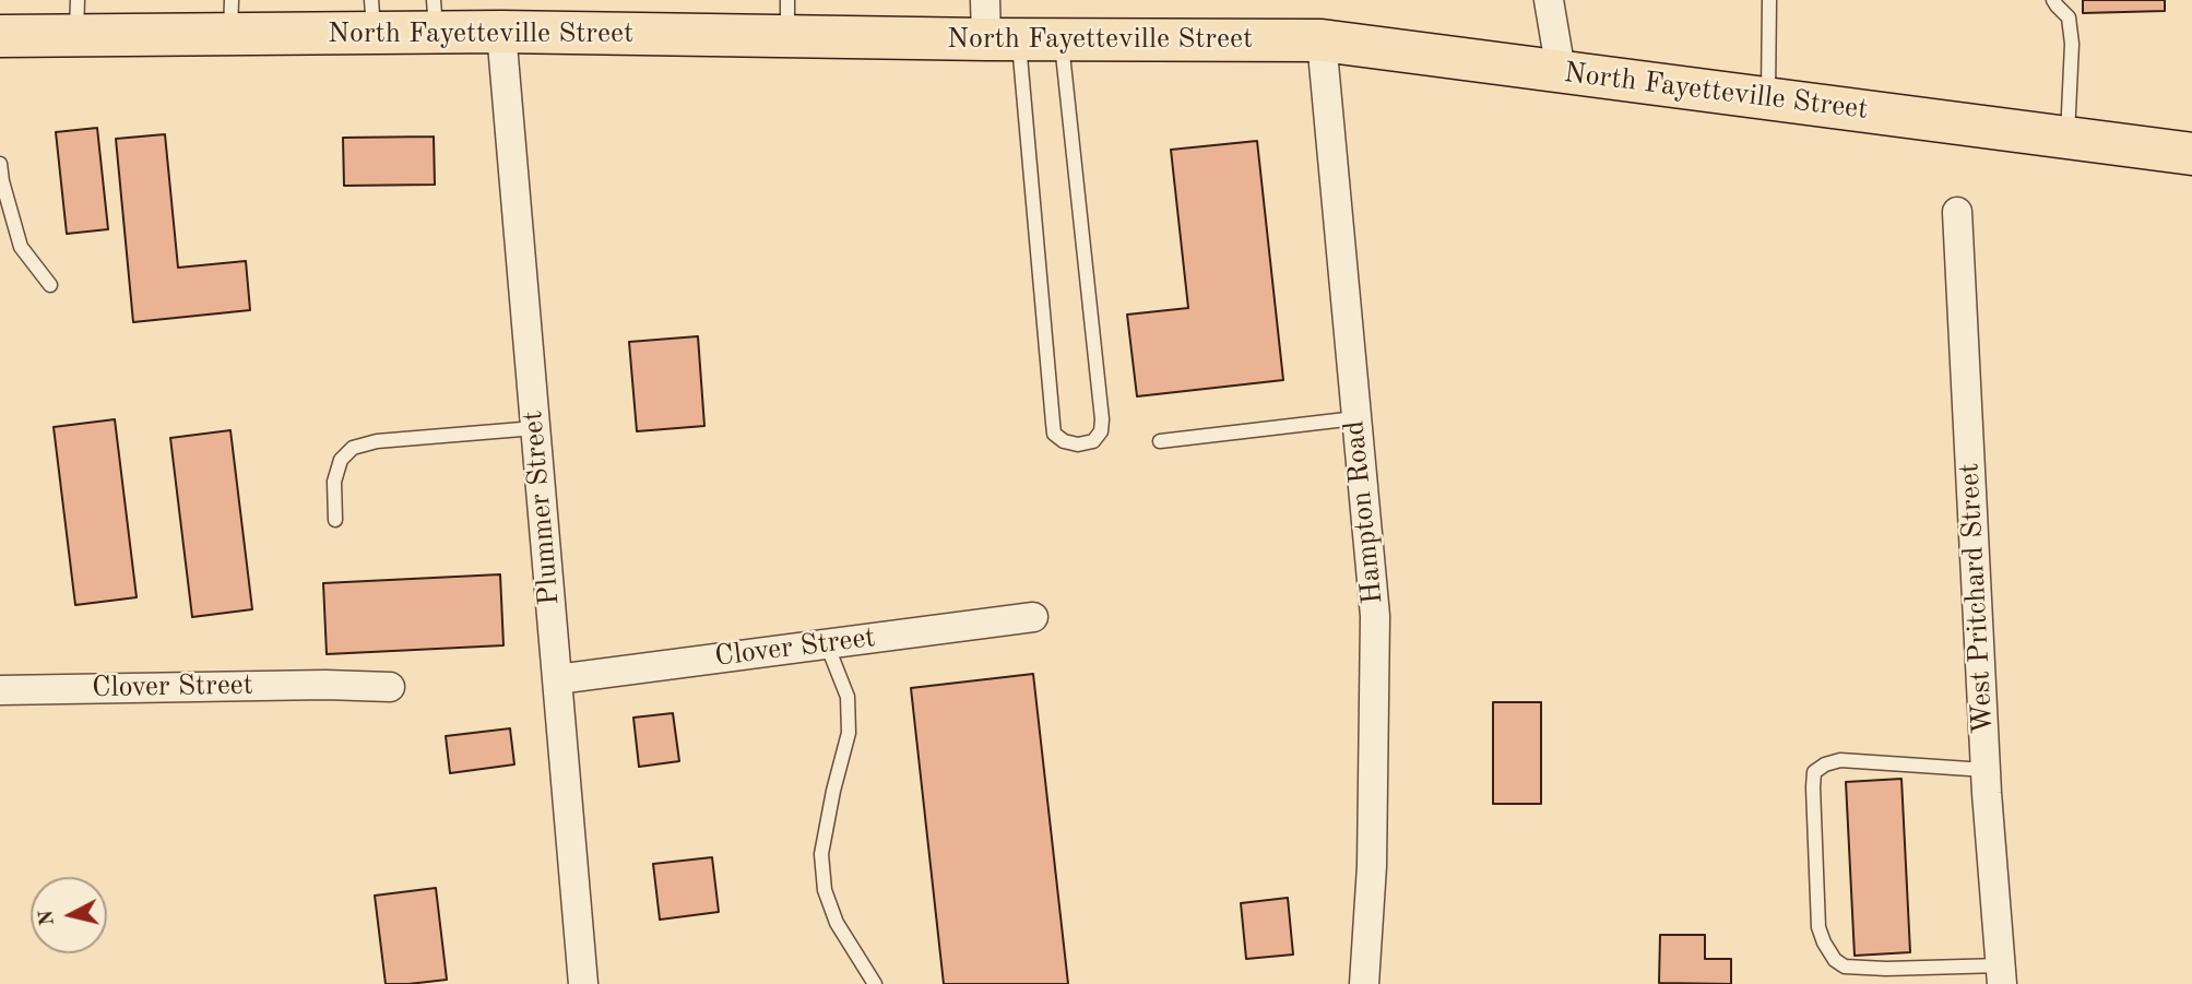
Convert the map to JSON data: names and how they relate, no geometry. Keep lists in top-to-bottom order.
{
  "streets": {
    "main road": ["North Fayetteville Street"],
    "street": [
      "Plummer Street",
      "Hampton Road",
      "West Pritchard Street",
      "Clover Street"
    ]
  },
  "crossings": [
    ["North Fayetteville Street", "Plummer Street"],
    ["North Fayetteville Street", "Hampton Road"],
    ["Plummer Street", "Clover Street"]
  ],
  "north": "left"
}
